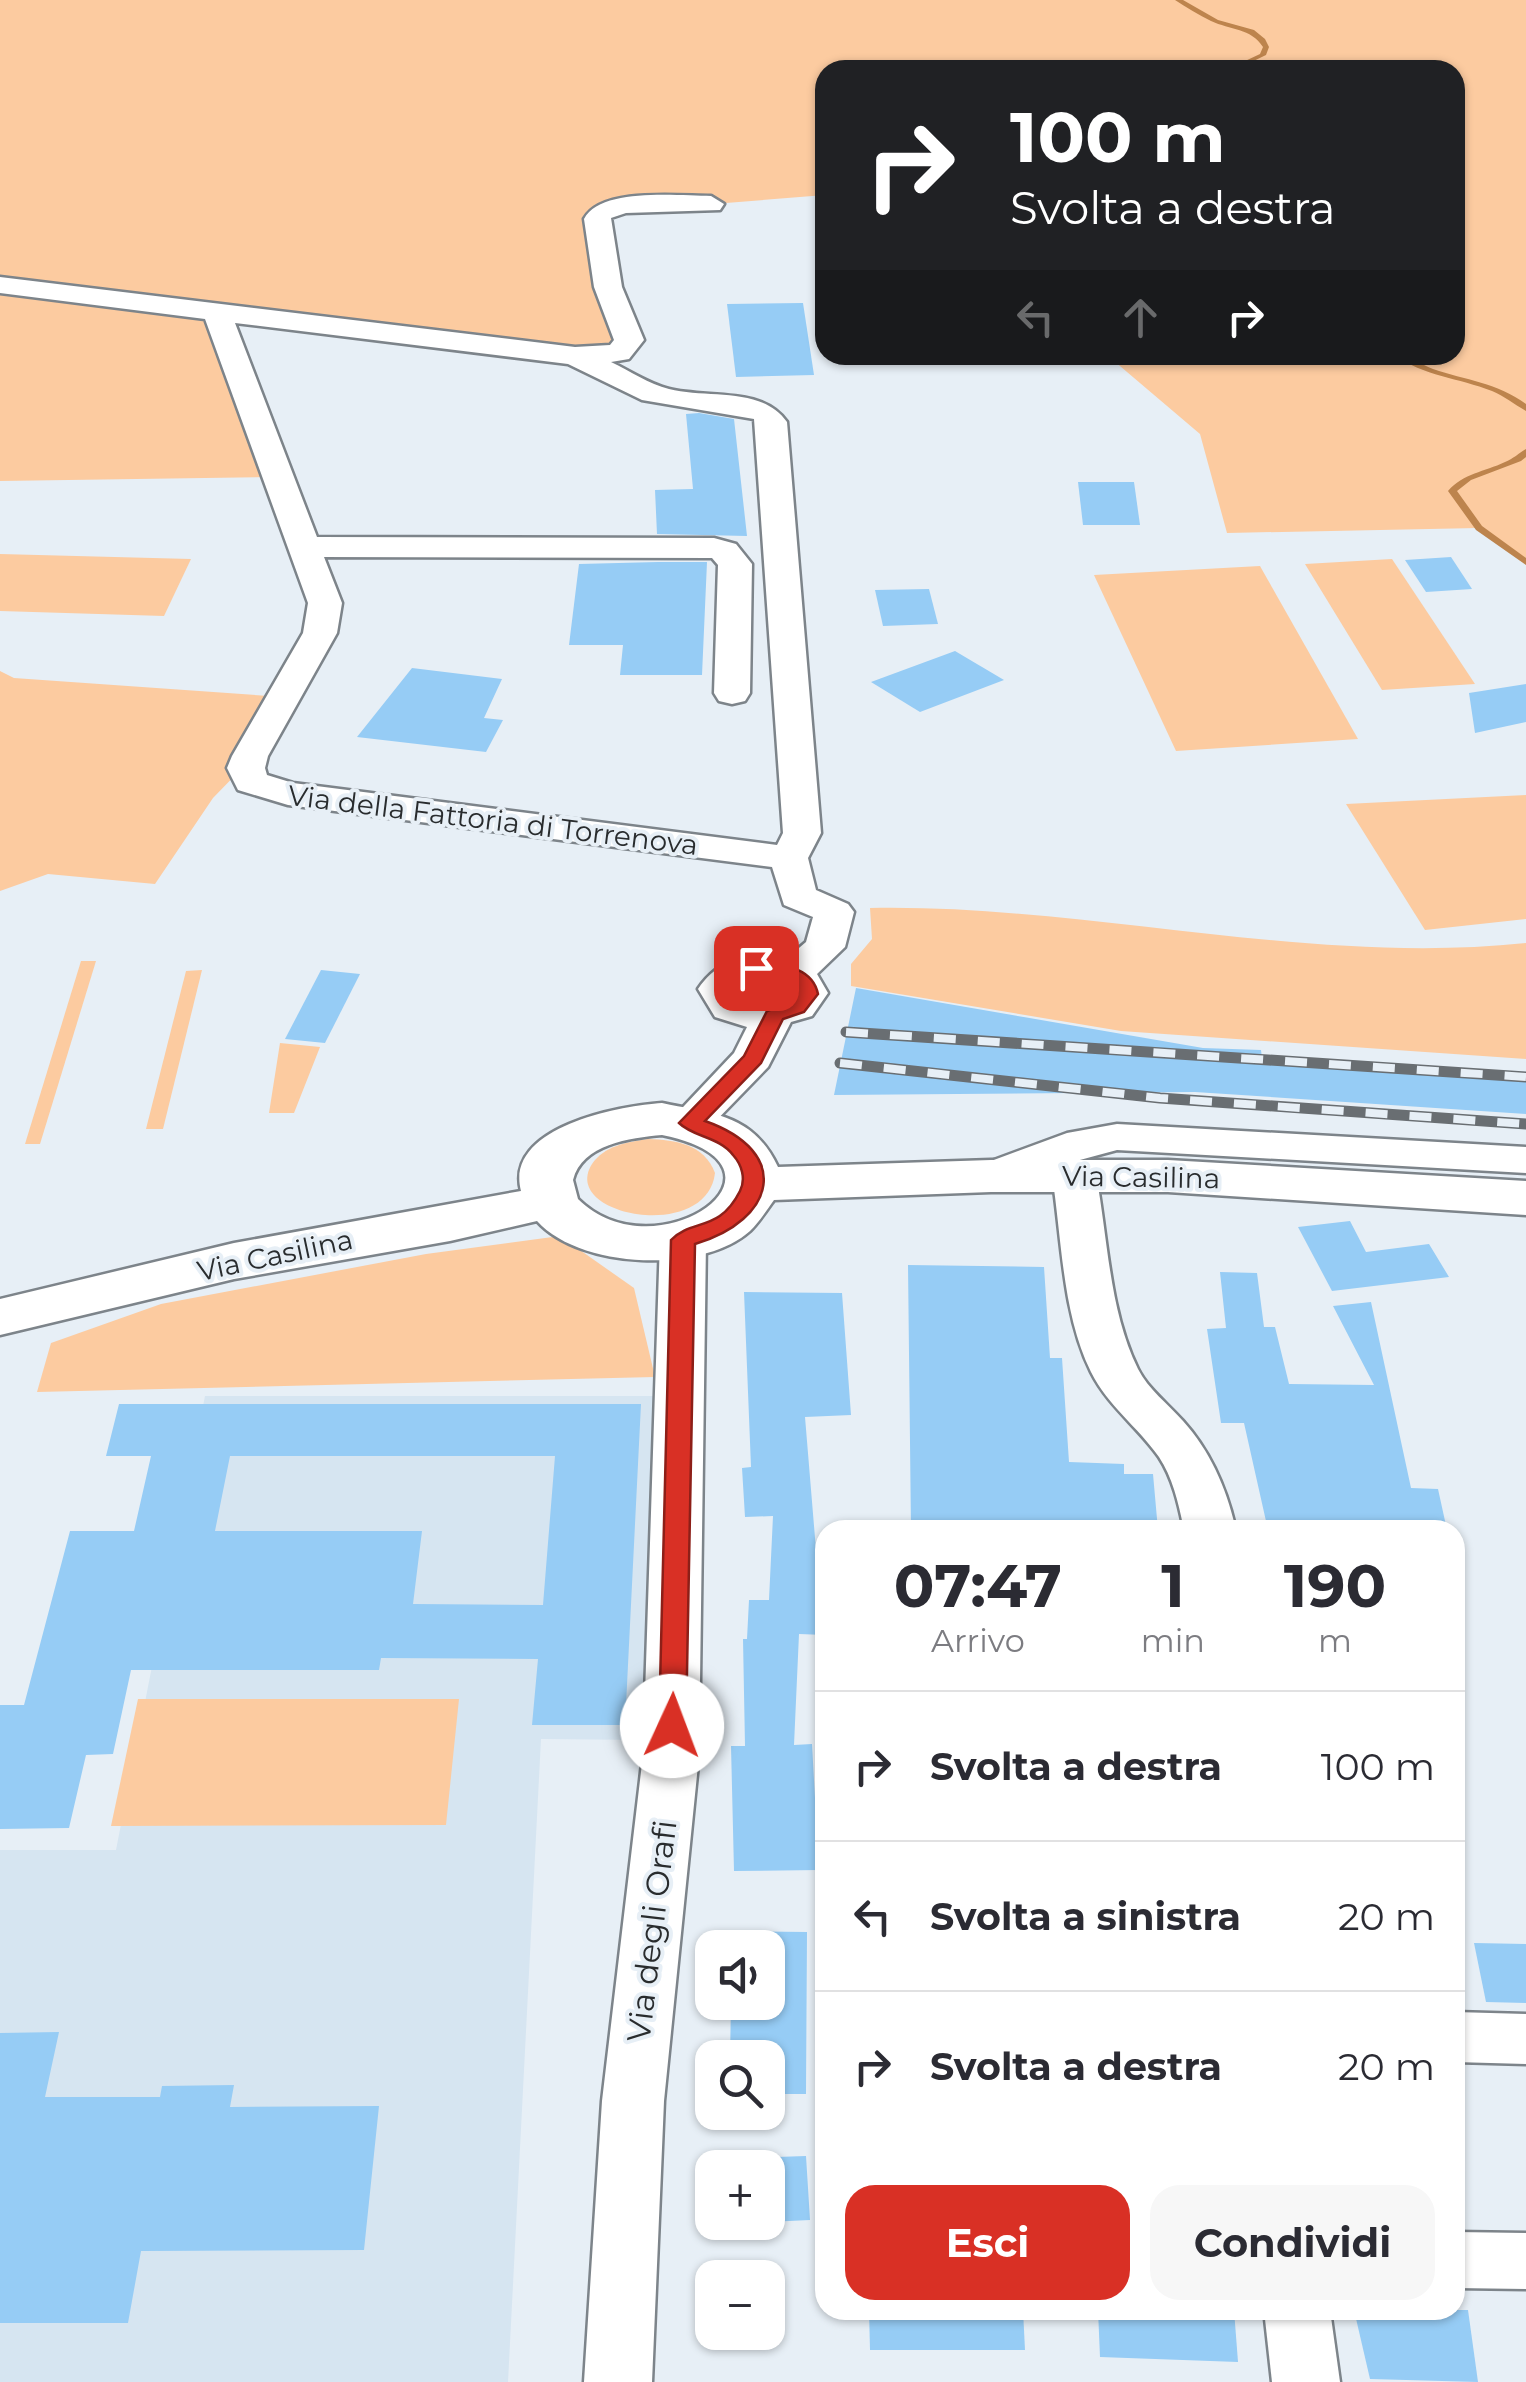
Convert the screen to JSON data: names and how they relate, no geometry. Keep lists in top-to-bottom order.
{
  "streets": {
    "main road": ["Via Casilina"],
    "street": ["Via della Fattoria di Torrenova", "Via degli Orafi"]
  },
  "crossings": [
    ["Via Casilina", "Via degli Orafi"]
  ],
  "page": {
    "turn": ["100 m", "Svolta a destra"],
    "eta": [
      "07:47",
      "Arrivo",
      "1",
      "min",
      "190",
      "m"
    ],
    "list": [
      {
        "name": "Svolta a destra",
        "value": "100 m"
      },
      {
        "name": "Svolta a sinistra",
        "value": "20 m"
      },
      {
        "name": "Svolta a destra",
        "value": "20 m"
      }
    ],
    "map_buttons": ["+", "−"],
    "buttons": ["Esci", "Condividi"]
  }
}
